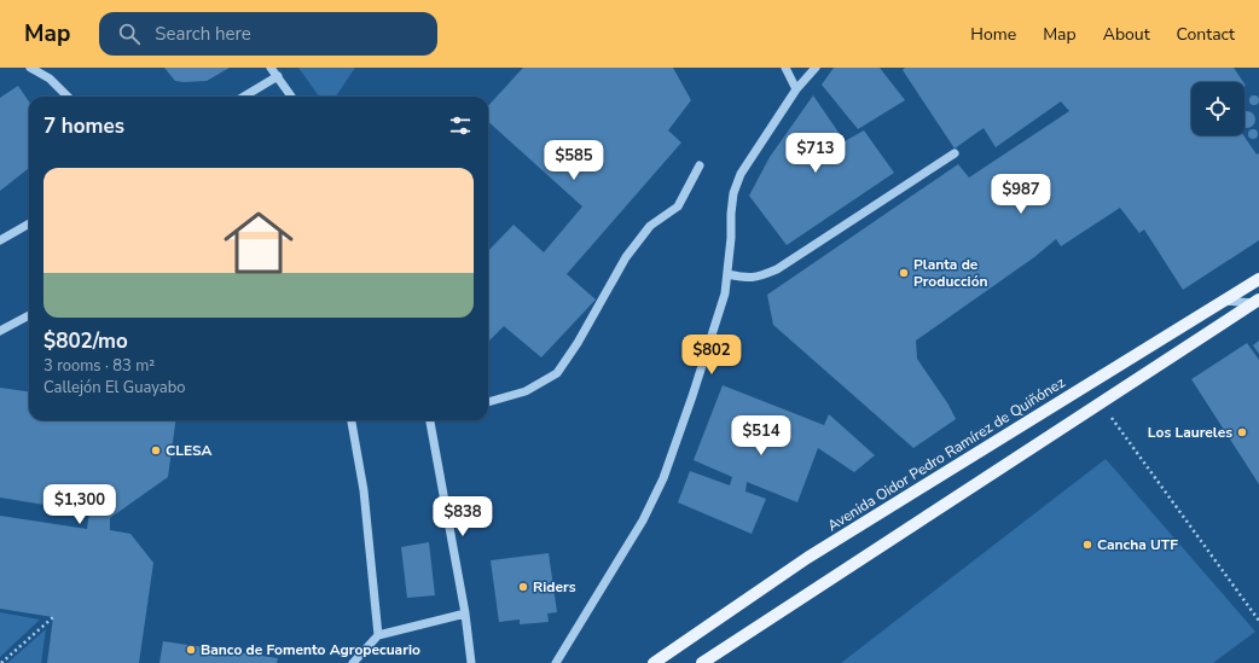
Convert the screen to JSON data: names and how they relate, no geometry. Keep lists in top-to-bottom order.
{
  "streets": {
    "main road": ["Avenida Oidor Pedro Ramírez de Quiñónez"]
  },
  "places": [
    "Planta de Producción",
    "Los Laureles",
    "CLESA",
    "Cancha UTF",
    "Riders",
    "Banco de Fomento Agropecuario"
  ],
  "page": {
    "header": "Map",
    "search": "Search here",
    "nav": [
      "Home",
      "Map",
      "About",
      "Contact"
    ],
    "heading": "7 homes",
    "price": [
      "$713",
      "$585",
      "$987",
      "$802",
      "$514",
      "$1,300",
      "$838"
    ],
    "list": [
      {
        "name": "$802/mo",
        "note": "3 rooms · 83 m² · Callejón El Guayabo"
      }
    ]
  }
}
